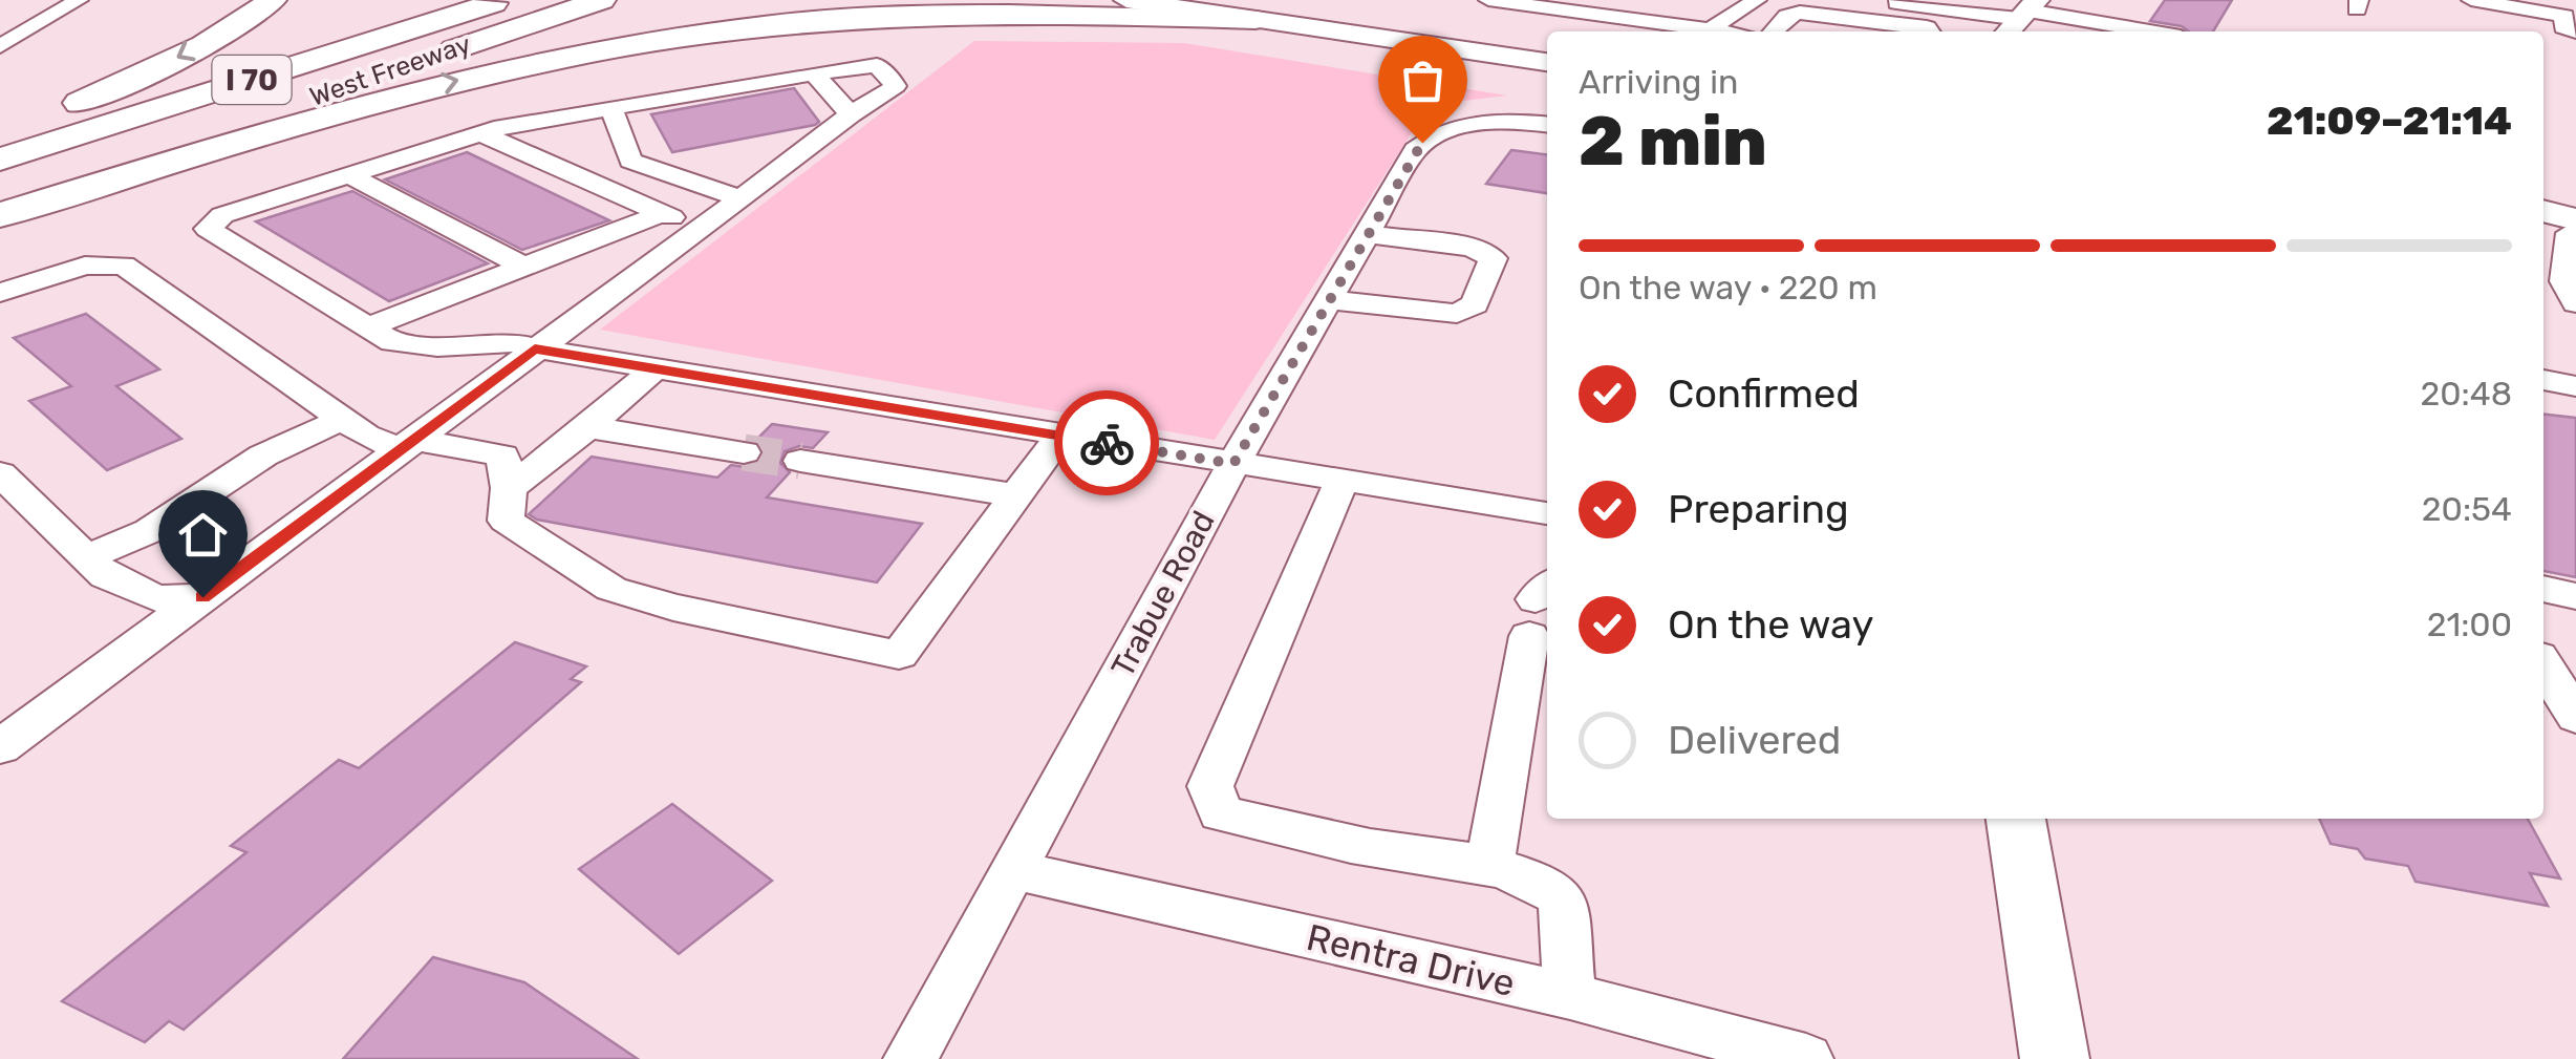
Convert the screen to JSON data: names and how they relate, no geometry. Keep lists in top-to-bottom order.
{
  "streets": {
    "highway": ["West Freeway", "I 70"],
    "street": ["Trabue Road", "Rentra Drive"]
  },
  "crossings": [
    ["Trabue Road", "Rentra Drive"]
  ],
  "page": {
    "heading": ["2 min", "Arriving in", "21:09–21:14"],
    "bar": "On the way · 220 m",
    "list": [
      ["Confirmed", "20:48"],
      ["Preparing", "20:54"],
      ["On the way", "21:00"],
      "Delivered"
    ]
  }
}
